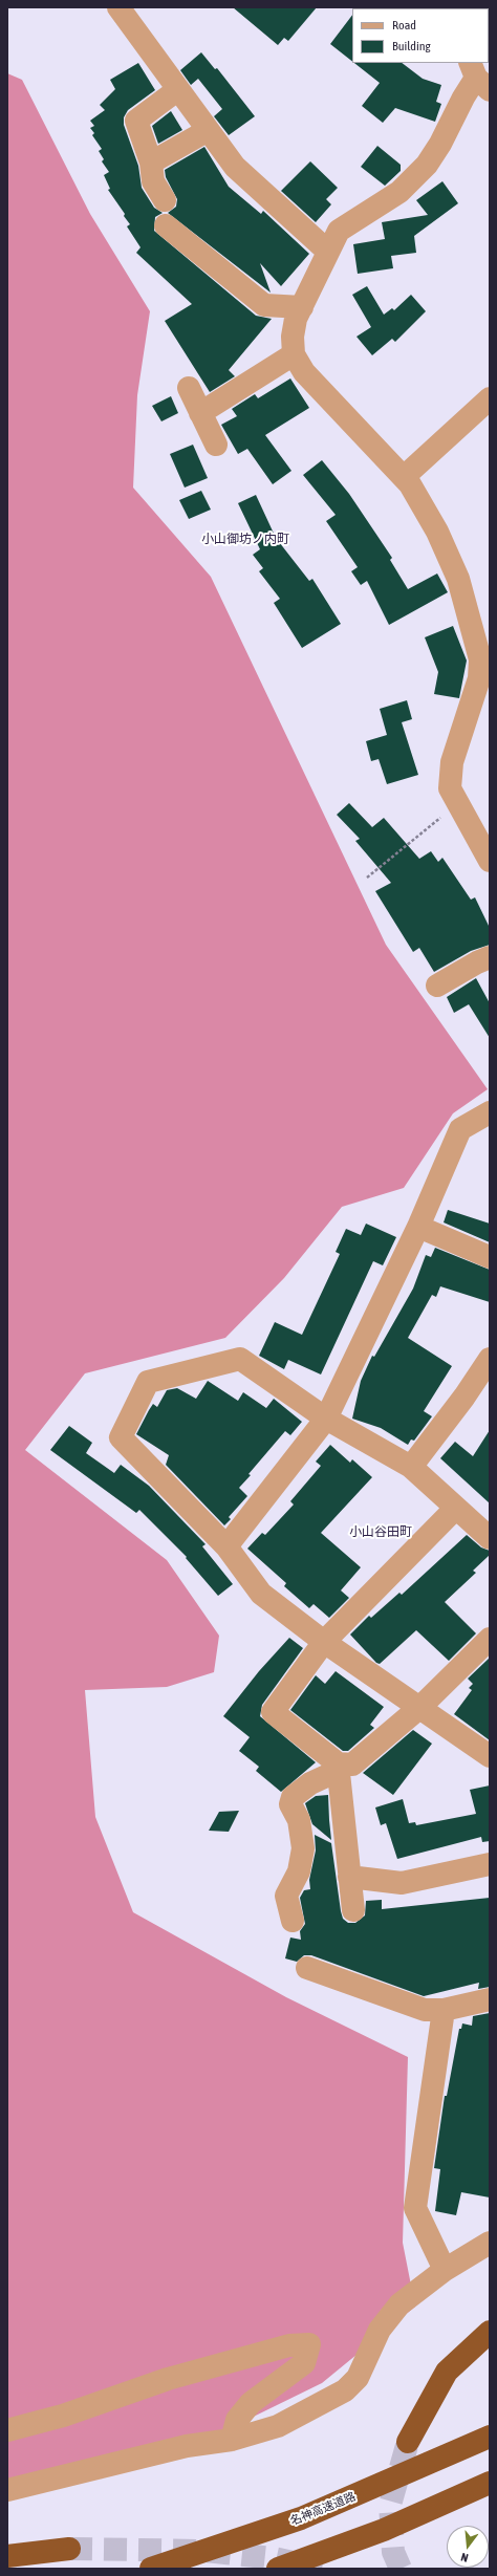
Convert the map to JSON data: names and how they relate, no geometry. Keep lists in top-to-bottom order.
{
  "streets": {
    "highway": ["名神高速道路"]
  },
  "districts": ["小山御坊ノ内町", "小山谷田町"],
  "legend": ["Road", "Building"],
  "north": "bottom"
}
